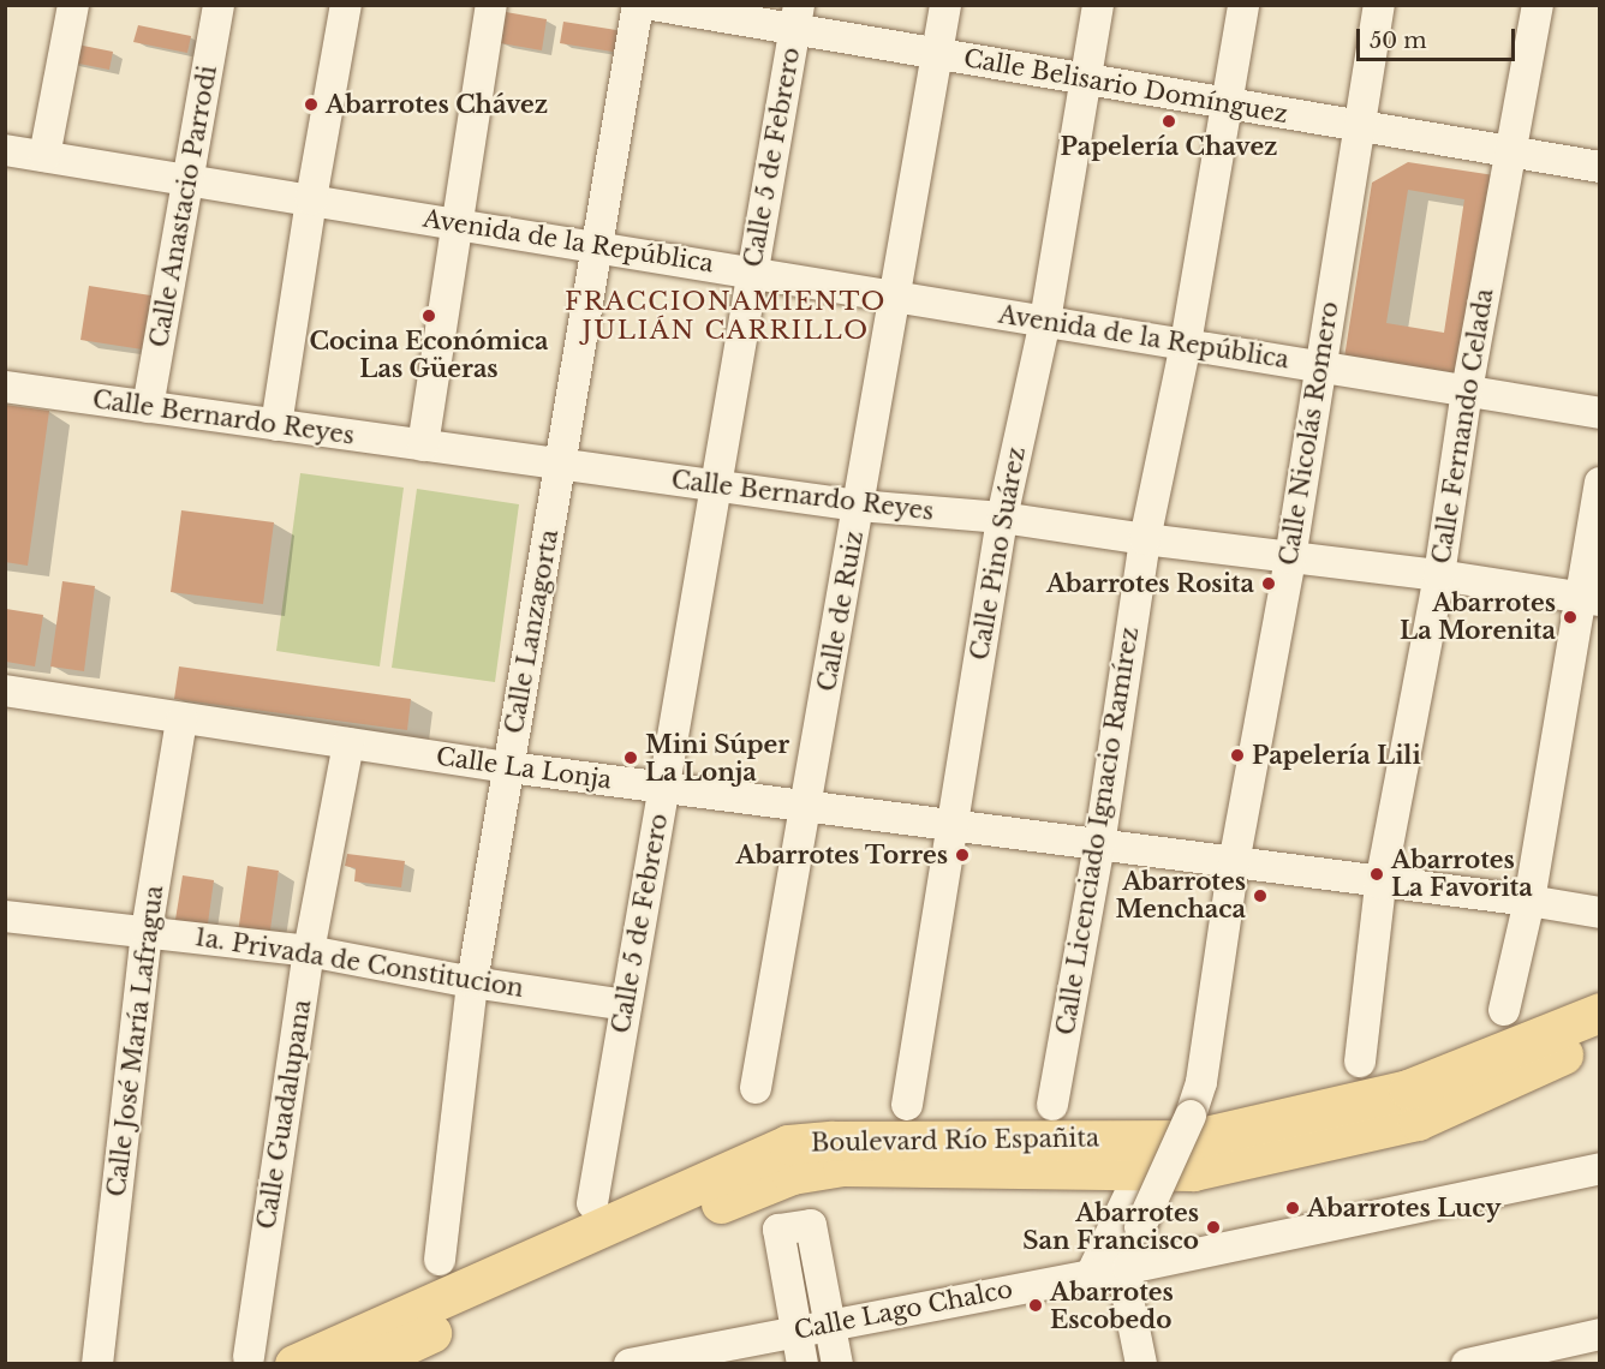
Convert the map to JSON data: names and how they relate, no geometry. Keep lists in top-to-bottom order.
{
  "streets": {
    "main road": ["Boulevard Río Españita"],
    "street": [
      "Calle Belisario Domínguez",
      "Calle 5 de Febrero",
      "Calle Anastacio Parrodi",
      "Avenida de la República",
      "Calle Bernardo Reyes",
      "Calle Fernando Celada",
      "Calle Nicolás Romero",
      "Calle Pino Suárez",
      "Calle de Ruiz",
      "Calle Lanzagorta",
      "Calle La Lonja",
      "Calle Licenciado Ignacio Ramírez",
      "1a. Privada de Constitucion",
      "Calle José María Lafragua",
      "Calle Guadalupana",
      "Calle Lago Chalco"
    ]
  },
  "crossings": [
    ["Calle Belisario Domínguez", "Calle 5 de Febrero"],
    ["Calle Belisario Domínguez", "Calle Fernando Celada"],
    ["Calle Belisario Domínguez", "Calle Nicolás Romero"],
    ["Calle Belisario Domínguez", "Calle Pino Suárez"],
    ["Calle Belisario Domínguez", "Calle de Ruiz"],
    ["Calle Belisario Domínguez", "Calle Licenciado Ignacio Ramírez"],
    ["Calle 5 de Febrero", "Avenida de la República"],
    ["Calle 5 de Febrero", "Calle Bernardo Reyes"],
    ["Calle 5 de Febrero", "Calle La Lonja"],
    ["Calle 5 de Febrero", "1a. Privada de Constitucion"],
    ["Calle Anastacio Parrodi", "Avenida de la República"],
    ["Calle Anastacio Parrodi", "Calle Bernardo Reyes"],
    ["Avenida de la República", "Calle Fernando Celada"],
    ["Avenida de la República", "Calle Nicolás Romero"],
    ["Avenida de la República", "Calle Pino Suárez"],
    ["Avenida de la República", "Calle de Ruiz"],
    ["Avenida de la República", "Calle Lanzagorta"],
    ["Avenida de la República", "Calle Licenciado Ignacio Ramírez"],
    ["Calle Bernardo Reyes", "Calle Fernando Celada"],
    ["Calle Bernardo Reyes", "Calle Nicolás Romero"],
    ["Calle Bernardo Reyes", "Calle Pino Suárez"],
    ["Calle Bernardo Reyes", "Calle de Ruiz"],
    ["Calle Bernardo Reyes", "Calle Lanzagorta"],
    ["Calle Bernardo Reyes", "Calle Licenciado Ignacio Ramírez"],
    ["Calle Fernando Celada", "Calle La Lonja"],
    ["Calle Nicolás Romero", "Calle La Lonja"],
    ["Calle Nicolás Romero", "Calle Lago Chalco"],
    ["Calle Pino Suárez", "Calle La Lonja"],
    ["Calle de Ruiz", "Calle La Lonja"],
    ["Calle Lanzagorta", "Calle La Lonja"],
    ["Calle Lanzagorta", "1a. Privada de Constitucion"],
    ["Calle La Lonja", "Calle Licenciado Ignacio Ramírez"],
    ["Calle La Lonja", "Calle José María Lafragua"],
    ["Calle La Lonja", "Calle Guadalupana"],
    ["1a. Privada de Constitucion", "Calle José María Lafragua"],
    ["1a. Privada de Constitucion", "Calle Guadalupana"]
  ],
  "districts": ["FRACCIONAMIENTO JULIÁN CARRILLO"],
  "places": [
    "Abarrotes Chávez",
    "Papelería Chavez",
    "Cocina Económica Las Güeras",
    "Abarrotes Rosita",
    "Abarrotes La Morenita",
    "Papelería Lili",
    "Mini Súper La Lonja",
    "Abarrotes Torres",
    "Abarrotes La Favorita",
    "Abarrotes Menchaca",
    "Abarrotes Lucy",
    "Abarrotes San Francisco",
    "Abarrotes Escobedo"
  ],
  "scale_bar": "50 m"
}
